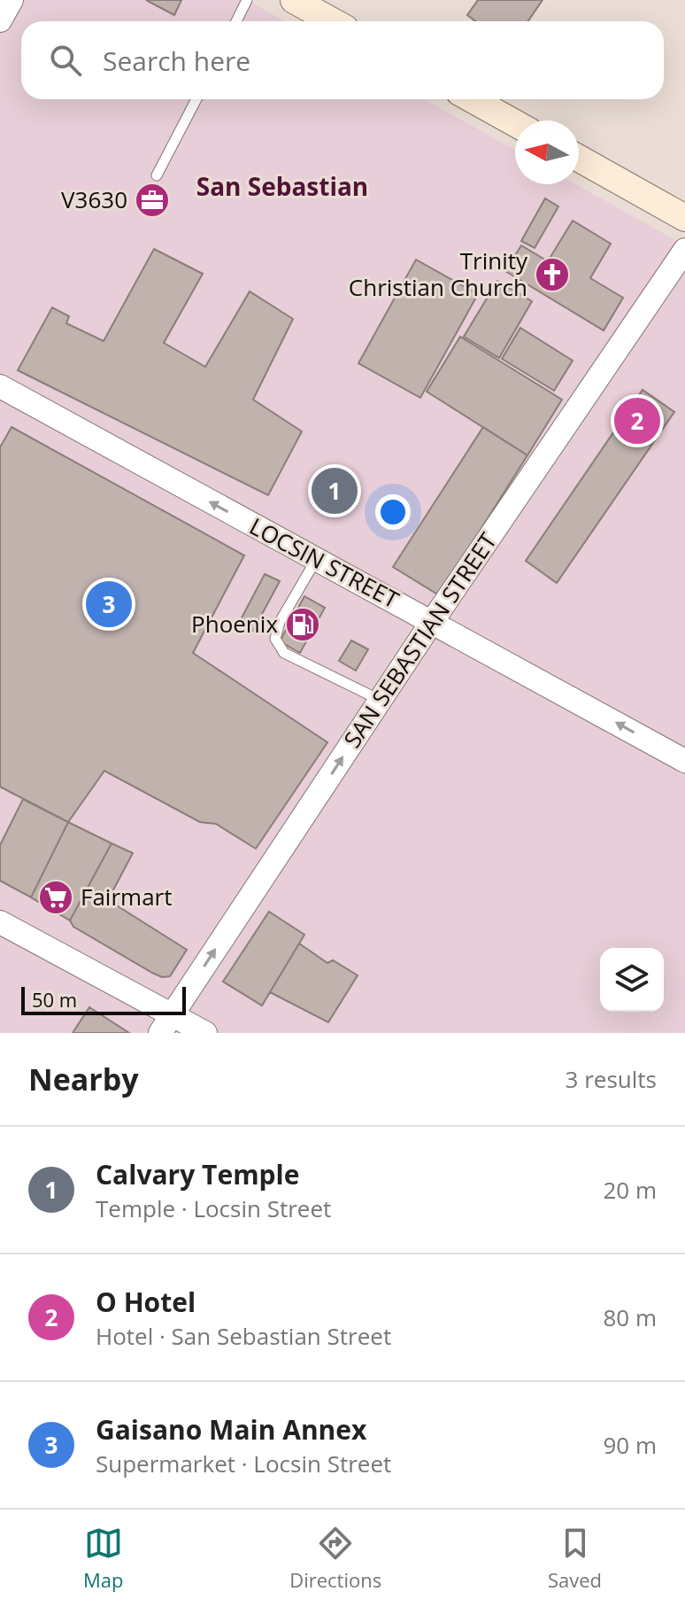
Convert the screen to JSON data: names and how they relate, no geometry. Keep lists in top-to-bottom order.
{
  "streets": {
    "street": ["LOCSIN STREET", "SAN SEBASTIAN STREET"]
  },
  "crossings": [
    ["LOCSIN STREET", "SAN SEBASTIAN STREET"]
  ],
  "one_way": ["LOCSIN STREET", "SAN SEBASTIAN STREET"],
  "districts": ["San Sebastian"],
  "places": {
    "office": ["V3630"],
    "church": ["Trinity Christian Church"],
    "fuel station": ["Phoenix"],
    "supermarket": ["Fairmart"]
  },
  "scale_bar": "50 m",
  "north": "left",
  "page": {
    "search": "Search here",
    "pins": ["2", "1", "3"],
    "scale": "50 m",
    "heading": ["Nearby", "3 results"],
    "list": [
      {
        "mark": "1",
        "name": "Calvary Temple",
        "note": "Temple · Locsin Street",
        "value": "20 m"
      },
      {
        "mark": "2",
        "name": "O Hotel",
        "note": "Hotel · San Sebastian Street",
        "value": "80 m"
      },
      {
        "mark": "3",
        "name": "Gaisano Main Annex",
        "note": "Supermarket · Locsin Street",
        "value": "90 m"
      }
    ],
    "nav": ["Map", "Directions", "Saved"]
  }
}
